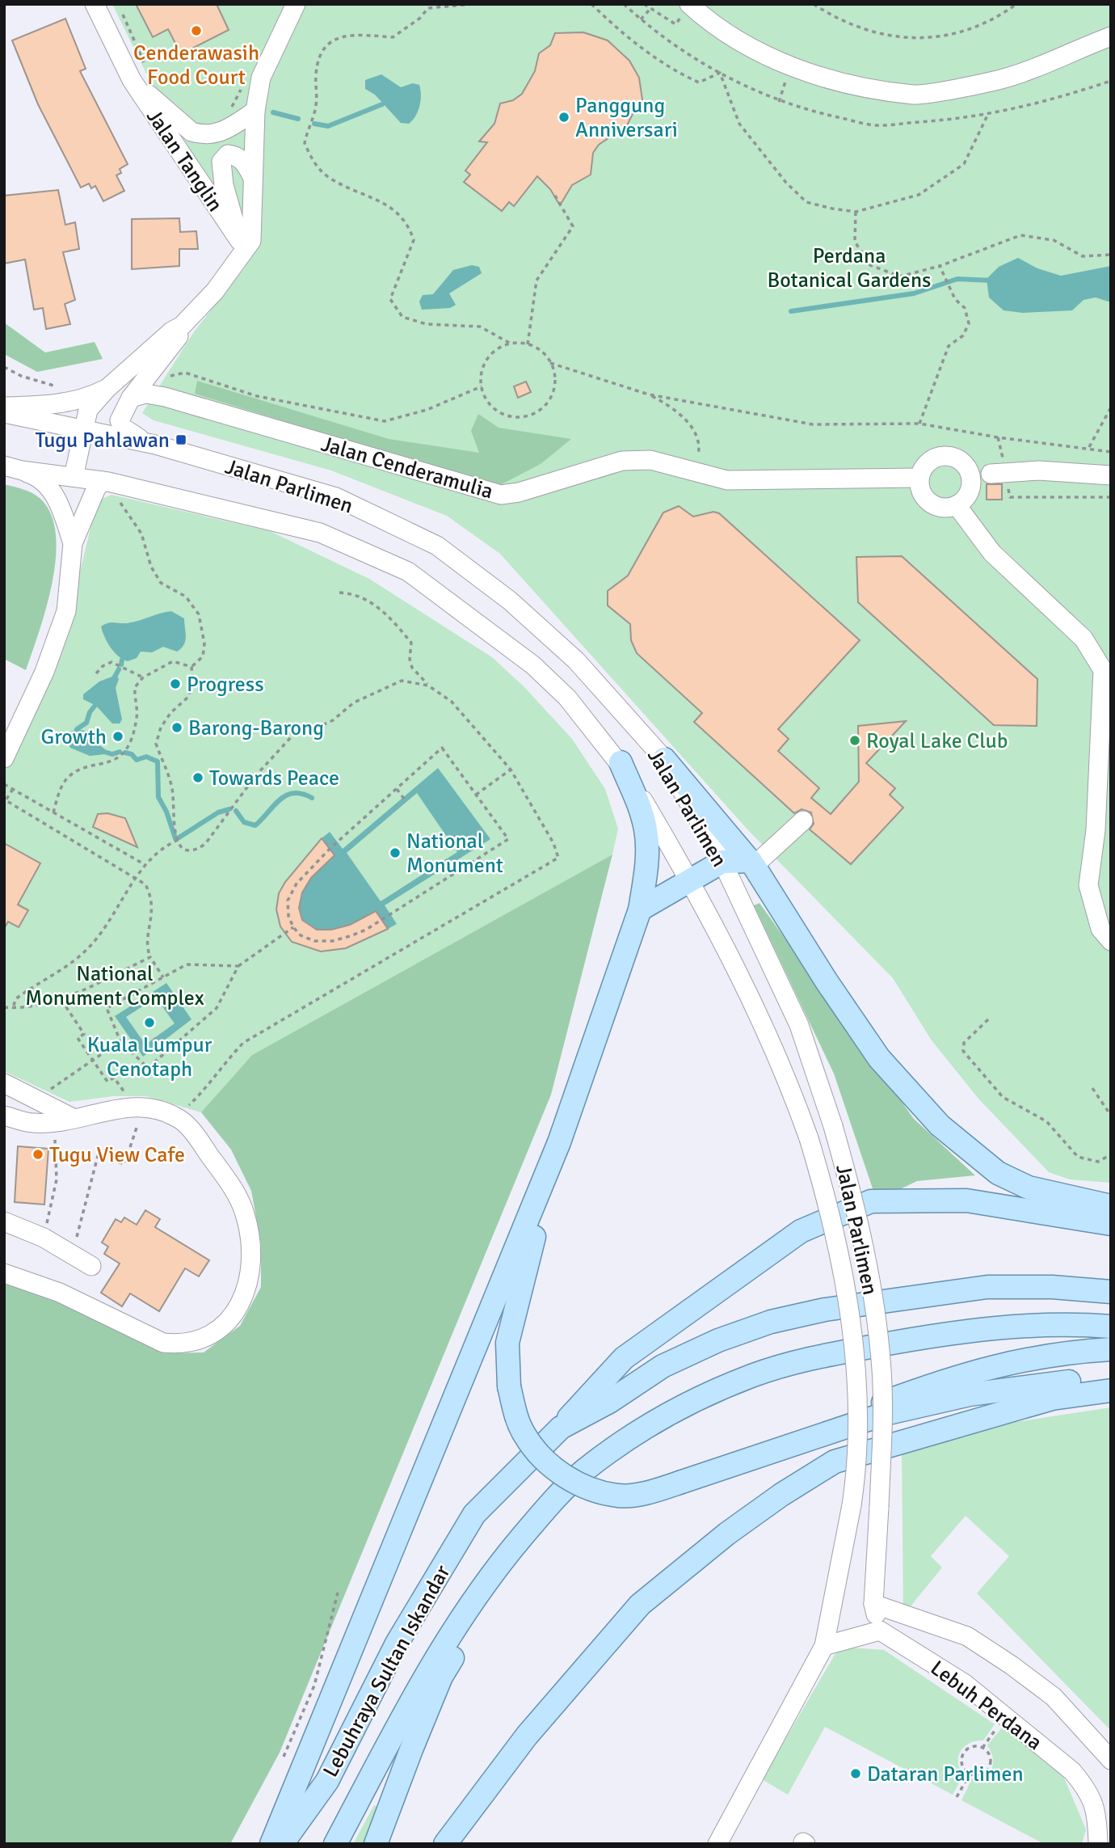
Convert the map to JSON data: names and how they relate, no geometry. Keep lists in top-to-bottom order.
{
  "streets": {
    "main road": ["Lebuhraya Sultan Iskandar"],
    "street": [
      "Jalan Tanglin",
      "Jalan Cenderamulia",
      "Jalan Parlimen",
      "Lebuh Perdana"
    ]
  },
  "crossings": [
    ["Jalan Parlimen", "Lebuh Perdana"]
  ],
  "parks": ["Perdana Botanical Gardens", "National Monument Complex"],
  "places": {
    "other": [
      "Cenderawasih Food Court",
      "Panggung Anniversari",
      "Progress",
      "Barong-Barong",
      "Growth",
      "Royal Lake Club",
      "Towards Peace",
      "National Monument",
      "Kuala Lumpur Cenotaph",
      "Tugu View Cafe",
      "Dataran Parlimen"
    ],
    "transit": ["Tugu Pahlawan"]
  }
}
